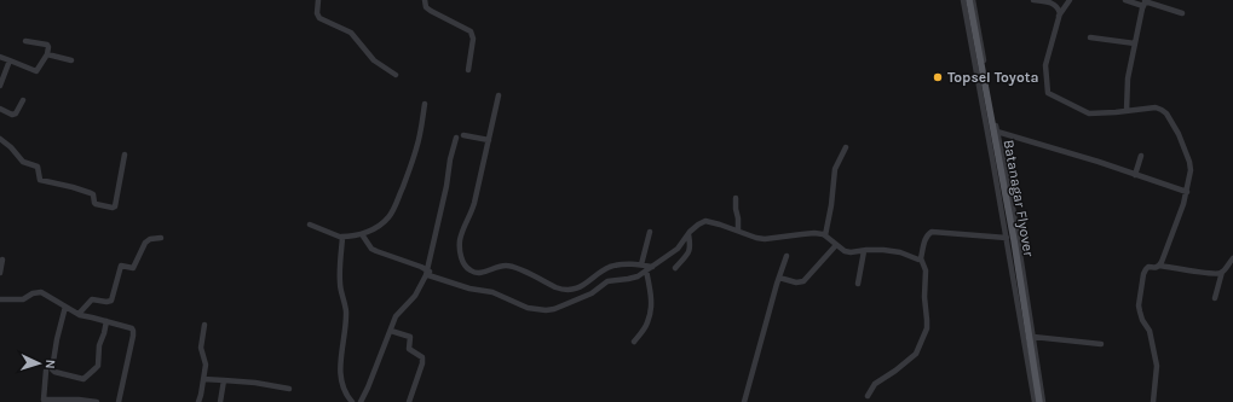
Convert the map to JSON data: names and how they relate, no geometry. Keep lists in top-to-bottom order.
{
  "streets": {
    "main road": ["Batanagar Flyover"]
  },
  "places": ["Topsel Toyota"],
  "north": "right"
}
